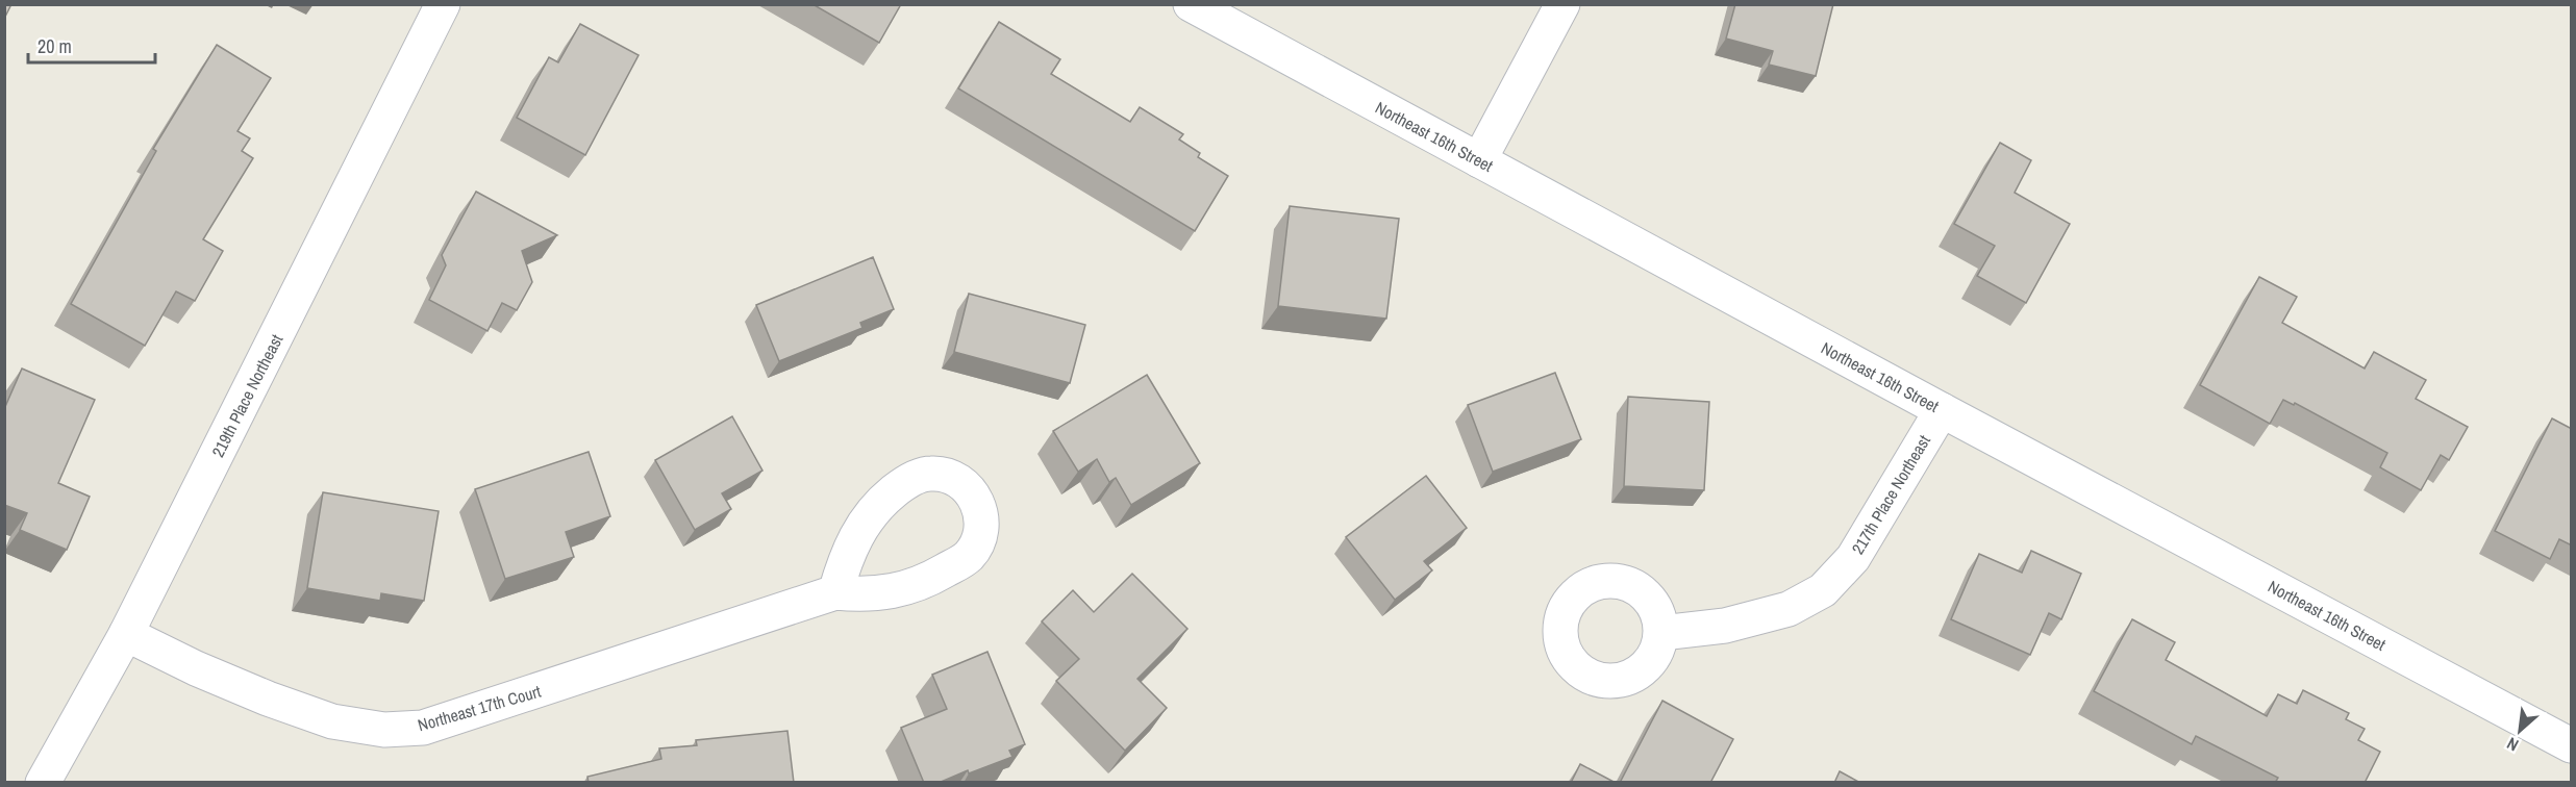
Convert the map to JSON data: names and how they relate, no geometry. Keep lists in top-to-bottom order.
{
  "streets": {
    "street": [
      "Northeast 16th Street",
      "219th Place Northeast",
      "217th Place Northeast",
      "Northeast 17th Court"
    ]
  },
  "crossings": [
    ["Northeast 16th Street", "217th Place Northeast"],
    ["219th Place Northeast", "Northeast 17th Court"]
  ],
  "scale_bar": "20 m",
  "north": "bottom left"
}
